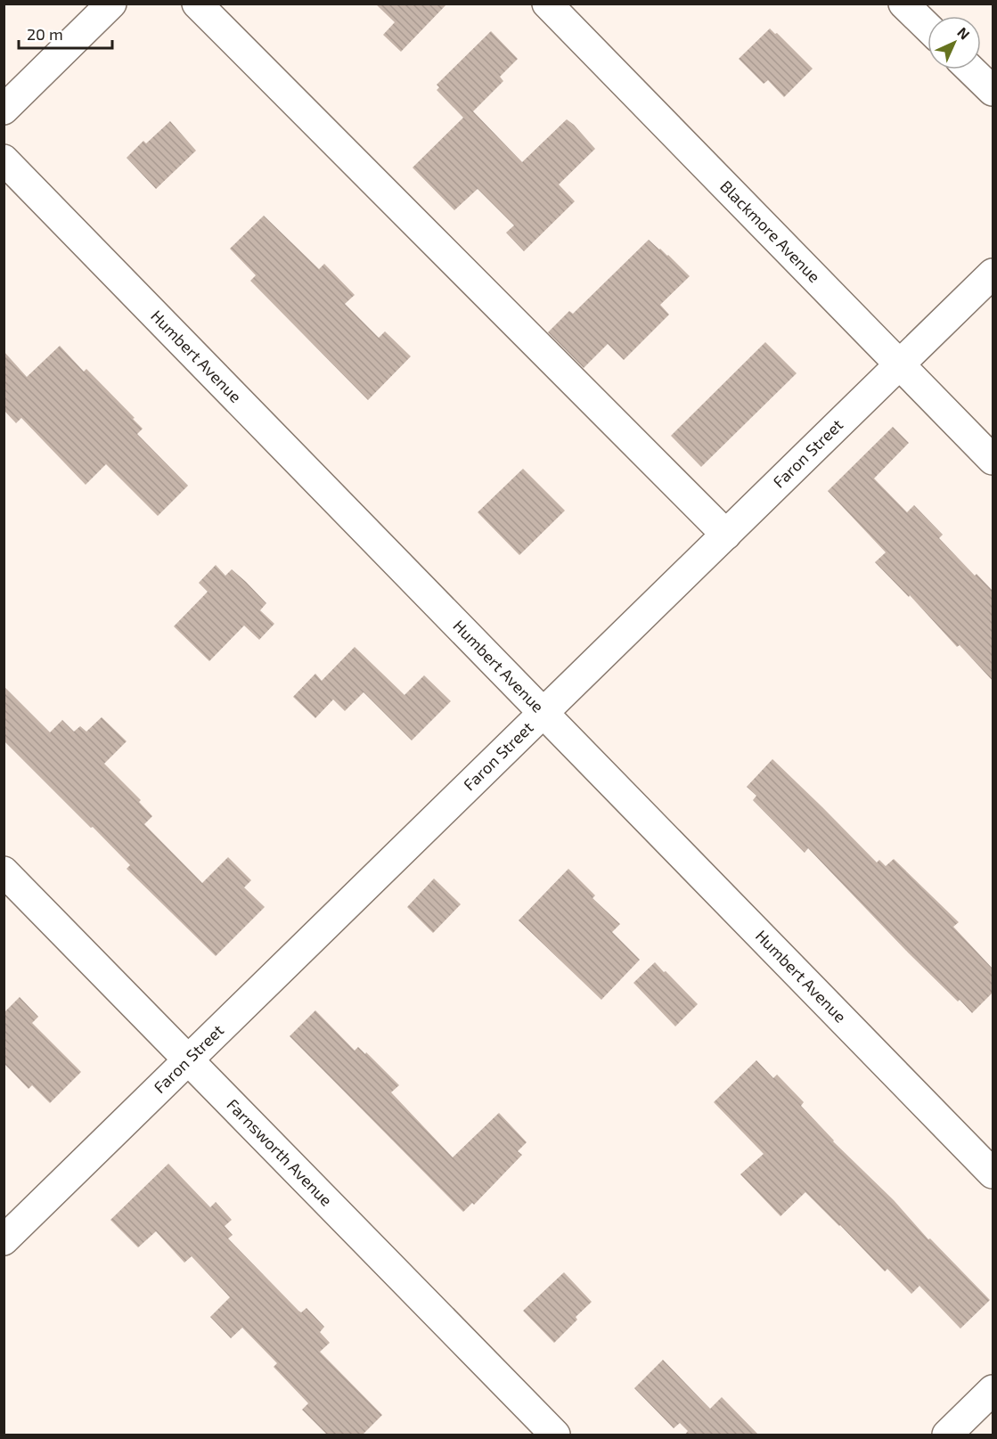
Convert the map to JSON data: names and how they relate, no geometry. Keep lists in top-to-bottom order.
{
  "streets": {
    "street": [
      "Blackmore Avenue",
      "Humbert Avenue",
      "Faron Street",
      "Farnsworth Avenue"
    ]
  },
  "crossings": [
    ["Blackmore Avenue", "Faron Street"],
    ["Humbert Avenue", "Faron Street"],
    ["Faron Street", "Farnsworth Avenue"]
  ],
  "scale_bar": "20 m",
  "north": "top right"
}
